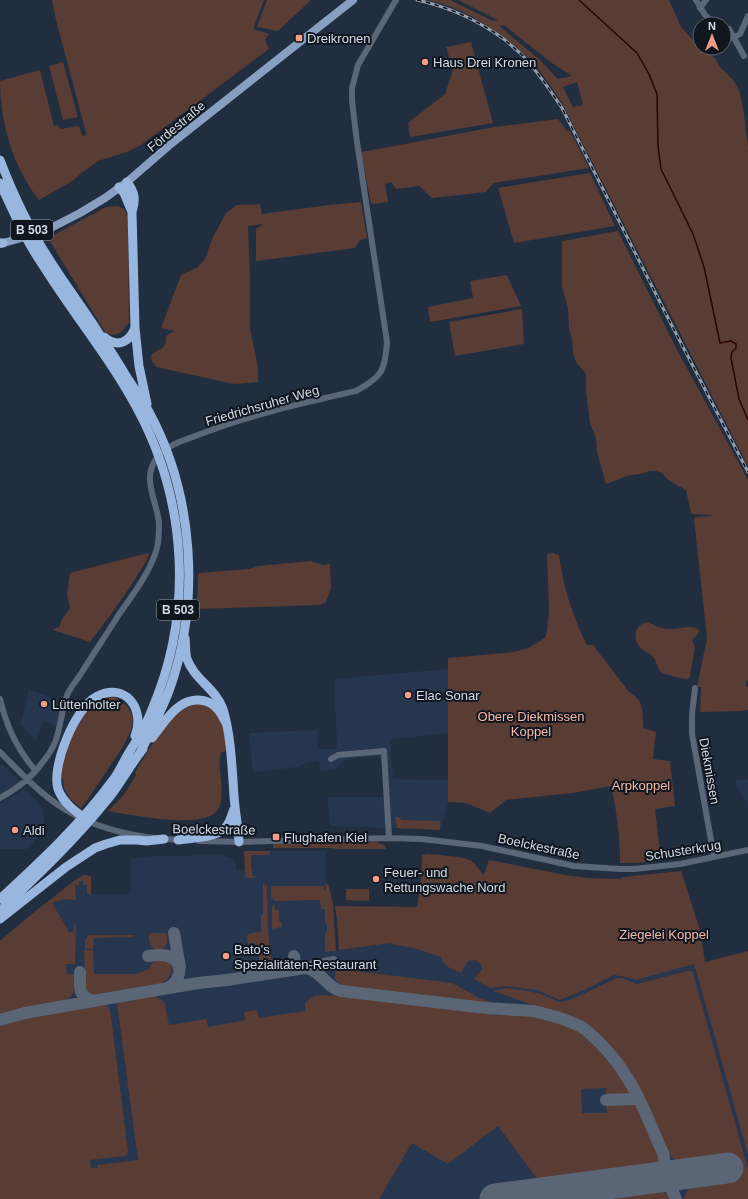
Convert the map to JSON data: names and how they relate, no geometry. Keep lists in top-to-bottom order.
{
  "streets": {
    "highway": ["B 503"],
    "main road": ["Fördestraße"],
    "street": [
      "Friedrichsruher Weg",
      "Diekmissen",
      "Boelckestraße",
      "Schusterkrug"
    ]
  },
  "crossings": [
    ["B 503", "Boelckestraße"],
    ["Friedrichsruher Weg", "Boelckestraße"],
    ["Diekmissen", "Schusterkrug"],
    ["Boelckestraße", "Schusterkrug"]
  ],
  "parks": ["Obere Diekmissen Koppel", "Arpkoppel", "Ziegelei Koppel"],
  "places": {
    "transit": ["Dreikronen", "Flughafen Kiel"],
    "other": [
      "Haus Drei Kronen",
      "Elac Sonar",
      "Lüttenholter",
      "Aldi",
      "Feuer- und Rettungswache Nord",
      "Bato's Spezialitäten-Restaurant"
    ]
  },
  "north": "top"
}
